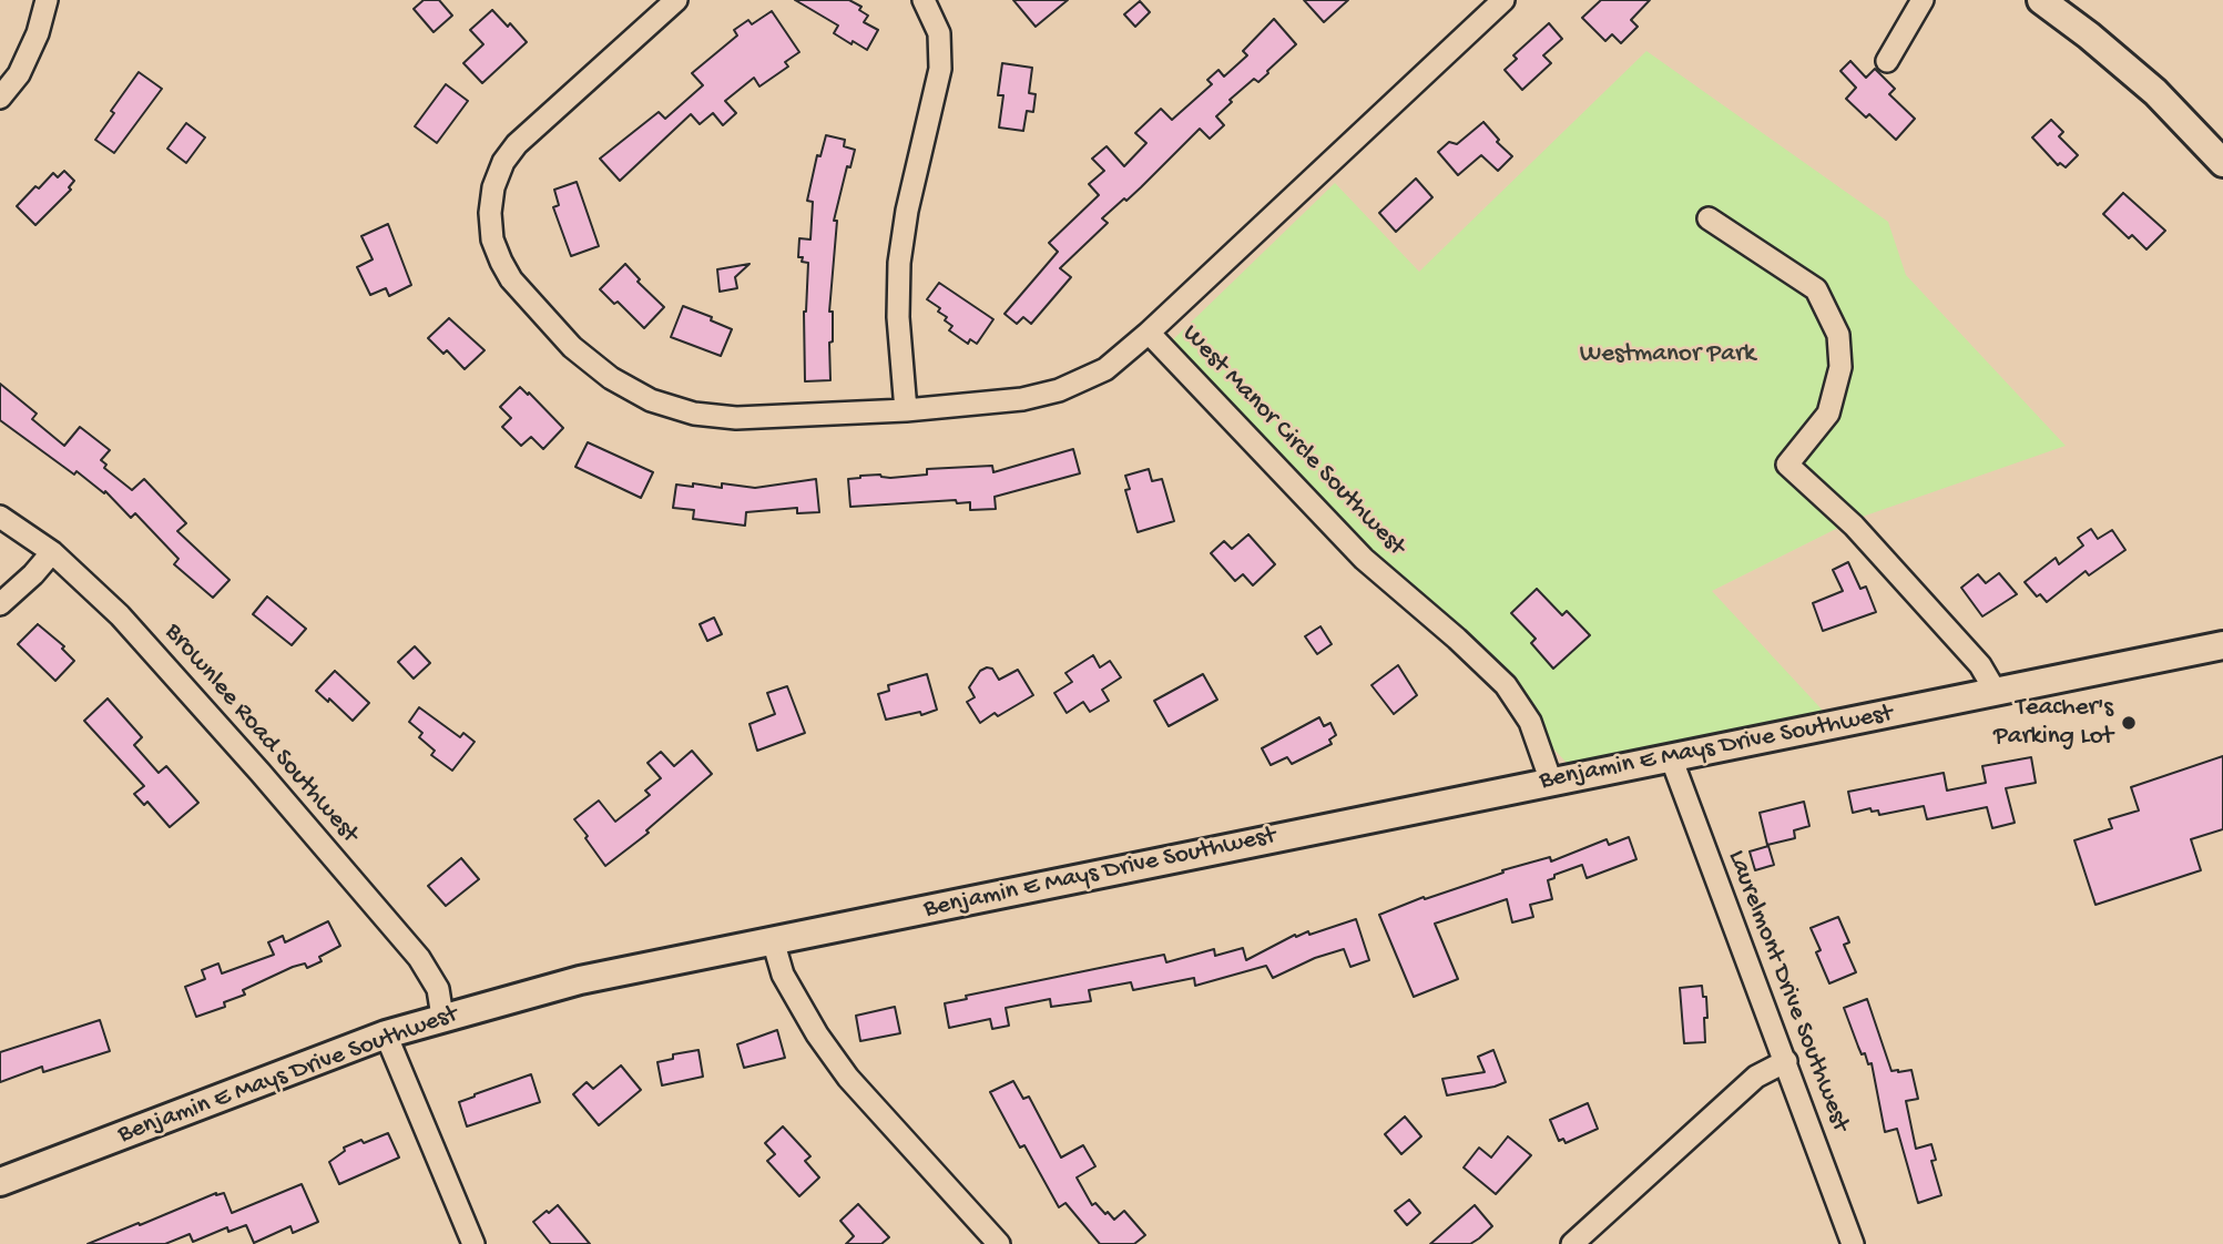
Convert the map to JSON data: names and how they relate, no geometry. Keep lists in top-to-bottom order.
{
  "streets": {
    "street": [
      "West Manor Circle Southwest",
      "Brownlee Road Southwest",
      "Benjamin E Mays Drive Southwest",
      "Laurelmont Drive Southwest"
    ]
  },
  "crossings": [
    ["West Manor Circle Southwest", "Benjamin E Mays Drive Southwest"],
    ["Brownlee Road Southwest", "Benjamin E Mays Drive Southwest"],
    ["Benjamin E Mays Drive Southwest", "Laurelmont Drive Southwest"]
  ],
  "parks": ["Westmanor Park"],
  "places": ["Teacher's Parking Lot"]
}
